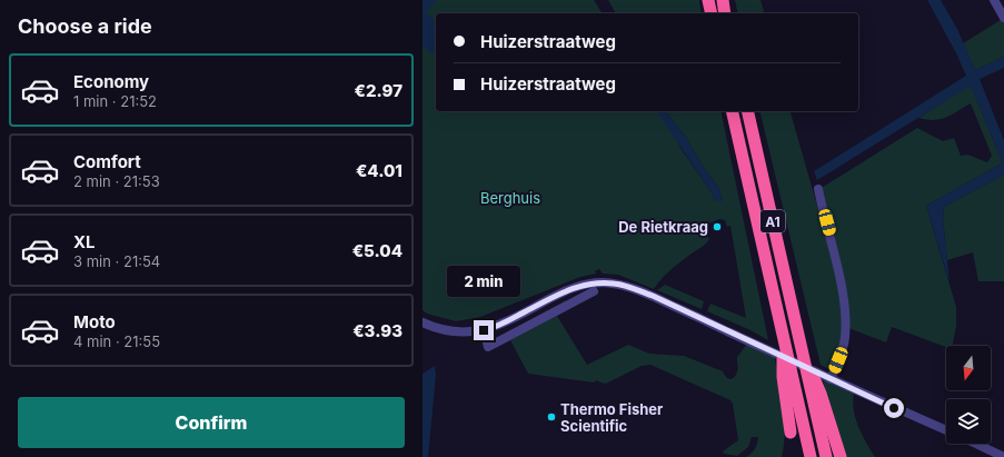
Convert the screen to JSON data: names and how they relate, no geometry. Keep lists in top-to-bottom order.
{
  "streets": {
    "highway": ["A1"]
  },
  "parks": ["Berghuis"],
  "places": ["De Rietkraag", "Thermo Fisher Scientific"],
  "north": "bottom",
  "page": {
    "heading": "Choose a ride",
    "banner": ["Huizerstraatweg", "Huizerstraatweg"],
    "list": [
      {
        "name": "Economy",
        "note": "1 min · 21:52",
        "value": "€2.97"
      },
      {
        "name": "Comfort",
        "note": "2 min · 21:53",
        "value": "€4.01"
      },
      {
        "name": "XL",
        "note": "3 min · 21:54",
        "value": "€5.04"
      },
      {
        "name": "Moto",
        "note": "4 min · 21:55",
        "value": "€3.93"
      }
    ],
    "bubble": "2 min",
    "buttons": "Confirm"
  }
}
